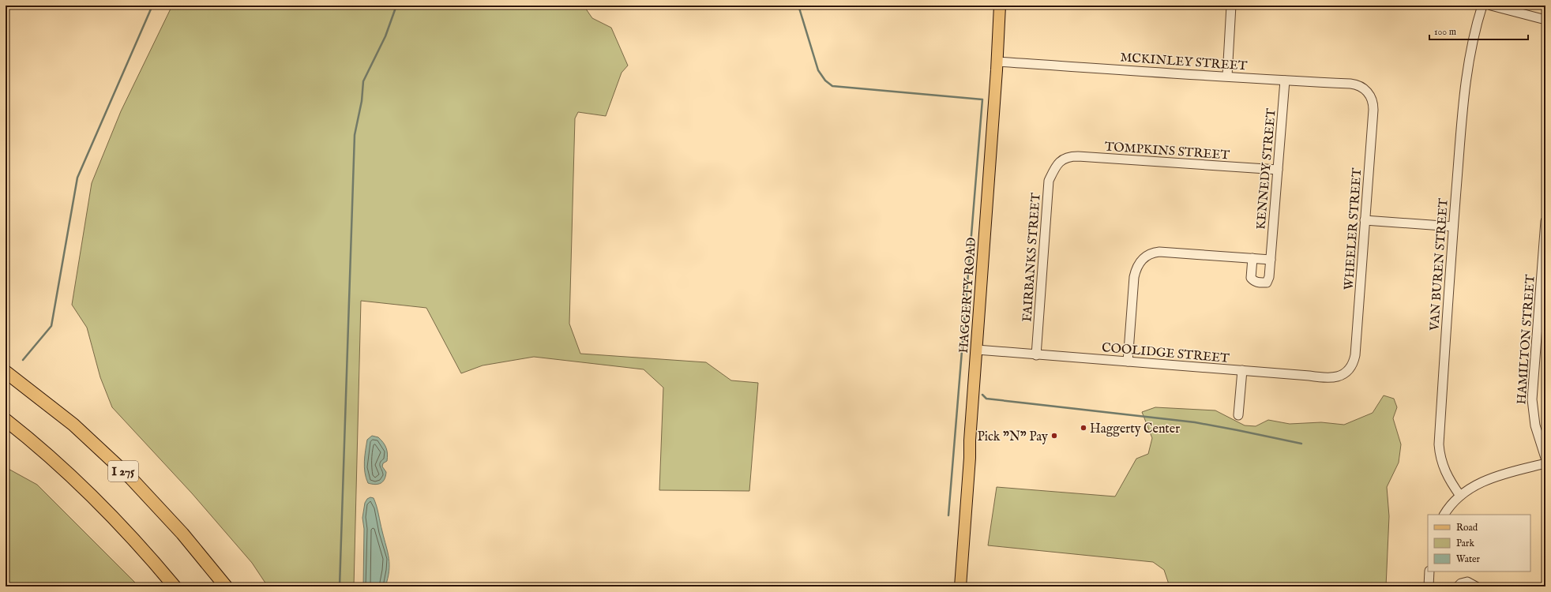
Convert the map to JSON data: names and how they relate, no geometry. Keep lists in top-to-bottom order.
{
  "streets": {
    "highway": ["I 275"],
    "main road": ["HAGGERTY ROAD"],
    "street": [
      "MCKINLEY STREET",
      "TOMPKINS STREET",
      "KENNEDY STREET",
      "WHEELER STREET",
      "FAIRBANKS STREET",
      "VAN BUREN STREET",
      "HAMILTON STREET",
      "COOLIDGE STREET"
    ]
  },
  "crossings": [
    ["MCKINLEY STREET", "KENNEDY STREET"],
    ["MCKINLEY STREET", "WHEELER STREET"],
    ["MCKINLEY STREET", "HAGGERTY ROAD"],
    ["TOMPKINS STREET", "KENNEDY STREET"],
    ["TOMPKINS STREET", "FAIRBANKS STREET"],
    ["WHEELER STREET", "COOLIDGE STREET"],
    ["FAIRBANKS STREET", "COOLIDGE STREET"],
    ["HAGGERTY ROAD", "COOLIDGE STREET"]
  ],
  "places": ["Haggerty Center", "Pick \"N\" Pay"],
  "legend": ["Road", "Park", "Water"],
  "scale_bar": "100 m"
}
